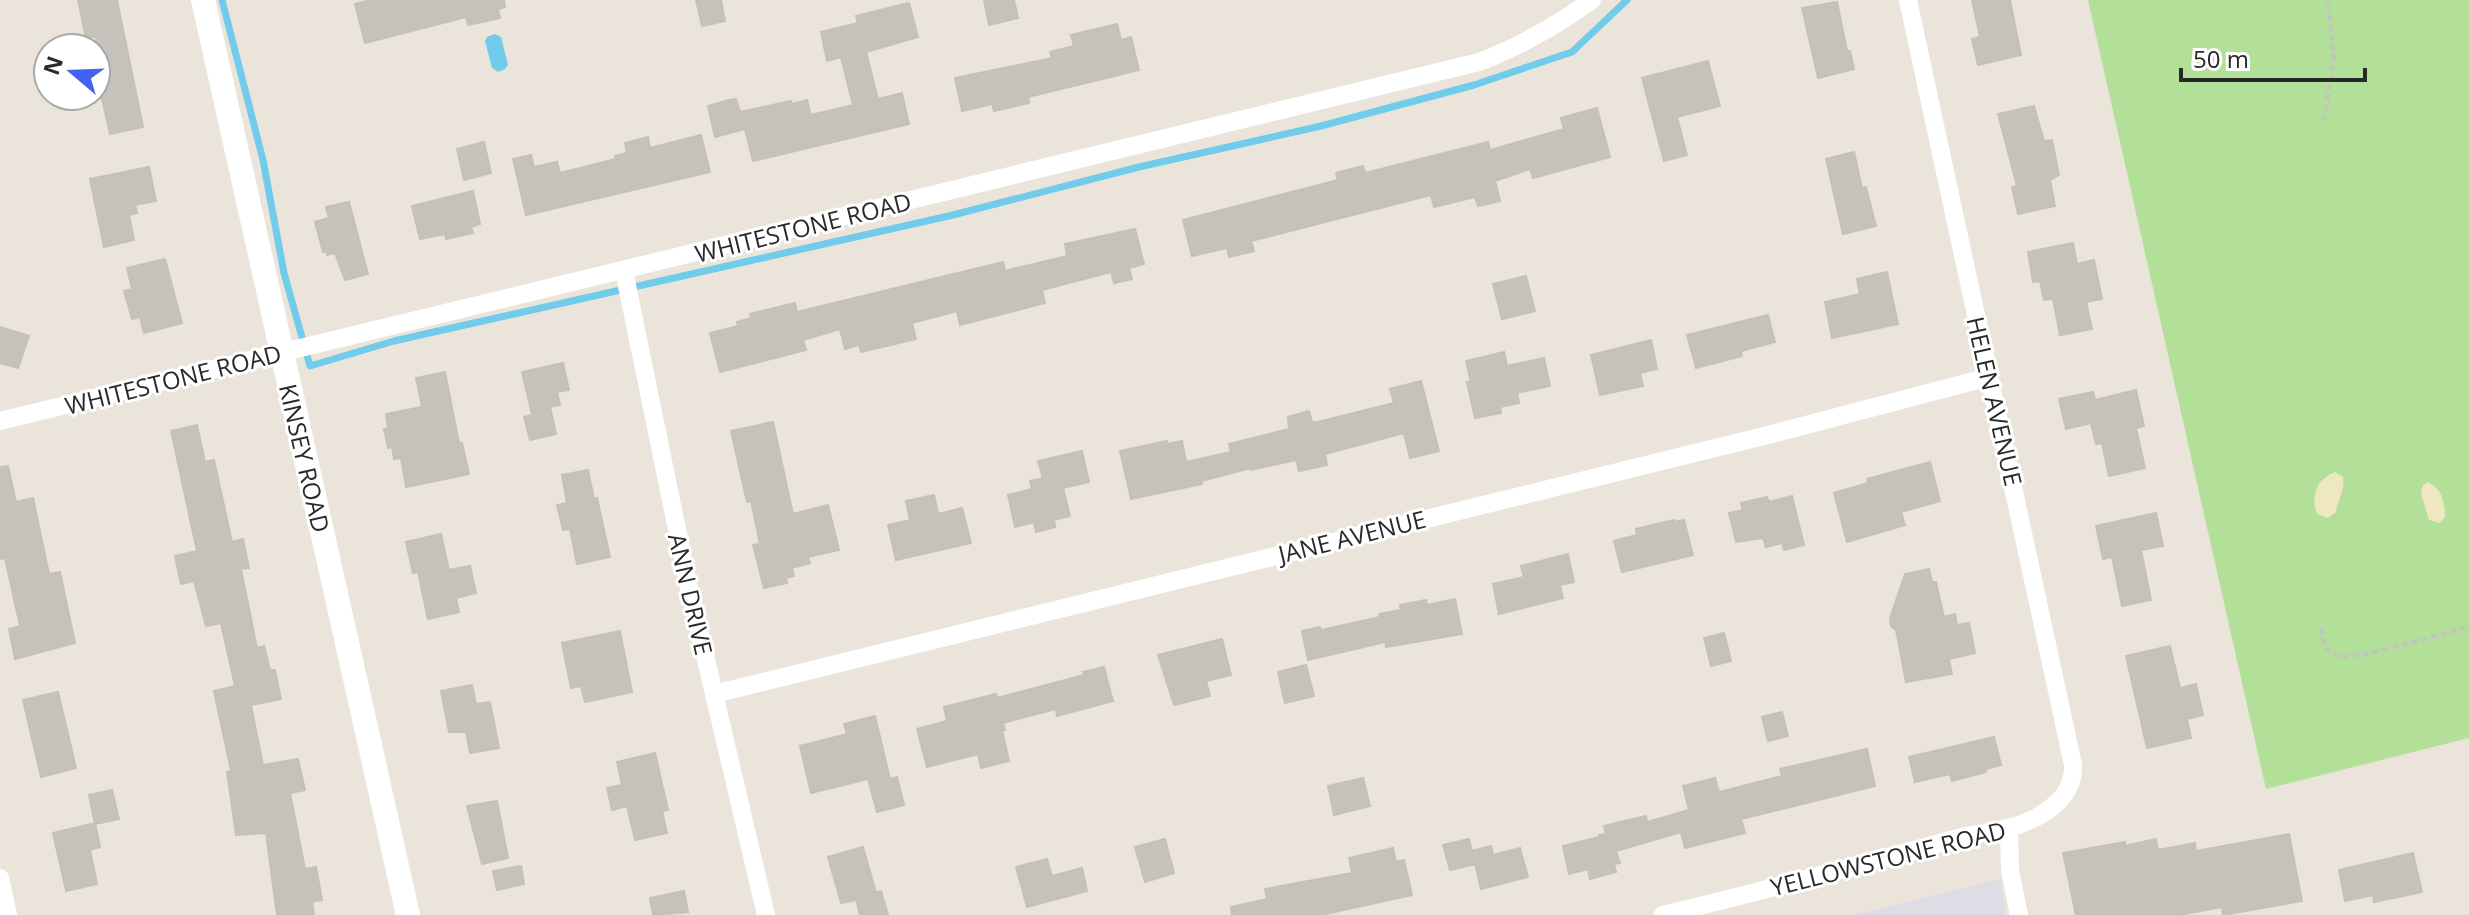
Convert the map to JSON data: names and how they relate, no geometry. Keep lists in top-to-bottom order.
{
  "streets": {
    "street": [
      "WHITESTONE ROAD",
      "HELEN AVENUE",
      "KINSEY ROAD",
      "JANE AVENUE",
      "ANN DRIVE",
      "YELLOWSTONE ROAD"
    ]
  },
  "crossings": [
    ["WHITESTONE ROAD", "KINSEY ROAD"],
    ["WHITESTONE ROAD", "ANN DRIVE"],
    ["HELEN AVENUE", "JANE AVENUE"],
    ["HELEN AVENUE", "YELLOWSTONE ROAD"],
    ["JANE AVENUE", "ANN DRIVE"]
  ],
  "scale_bar": "50 m",
  "north": "left"
}
